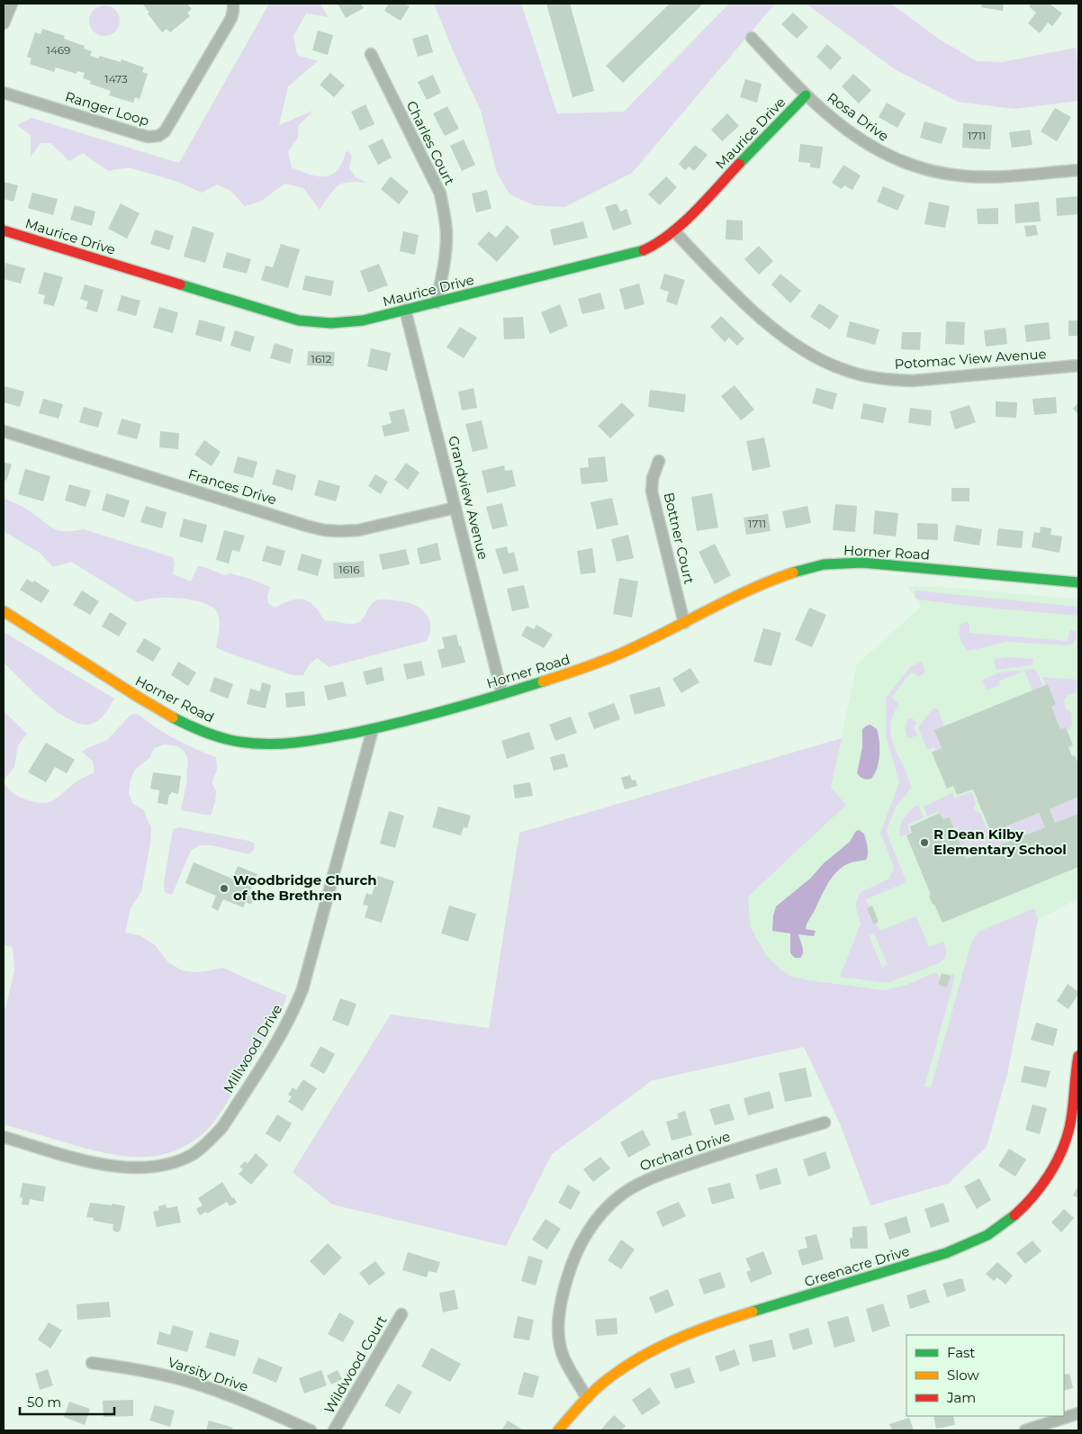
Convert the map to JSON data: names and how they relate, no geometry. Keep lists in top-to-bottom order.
{
  "streets": {
    "street": [
      "Ranger Loop",
      "Rosa Drive",
      "Maurice Drive",
      "Charles Court",
      "Potomac View Avenue",
      "Frances Drive",
      "Grandview Avenue",
      "Bottner Court",
      "Horner Road",
      "Millwood Drive",
      "Orchard Drive",
      "Greenacre Drive",
      "Wildwood Court",
      "Varsity Drive"
    ]
  },
  "crossings": [
    ["Rosa Drive", "Maurice Drive"],
    ["Maurice Drive", "Charles Court"],
    ["Maurice Drive", "Potomac View Avenue"],
    ["Maurice Drive", "Grandview Avenue"],
    ["Frances Drive", "Grandview Avenue"],
    ["Grandview Avenue", "Horner Road"],
    ["Bottner Court", "Horner Road"],
    ["Horner Road", "Millwood Drive"],
    ["Orchard Drive", "Greenacre Drive"]
  ],
  "places": ["R Dean Kilby Elementary School", "Woodbridge Church of the Brethren"],
  "house_numbers": [
    "1469",
    "1473",
    "1711",
    "1612",
    "1711",
    "1616"
  ],
  "legend": ["Fast", "Slow", "Jam"],
  "scale_bar": "50 m"
}
